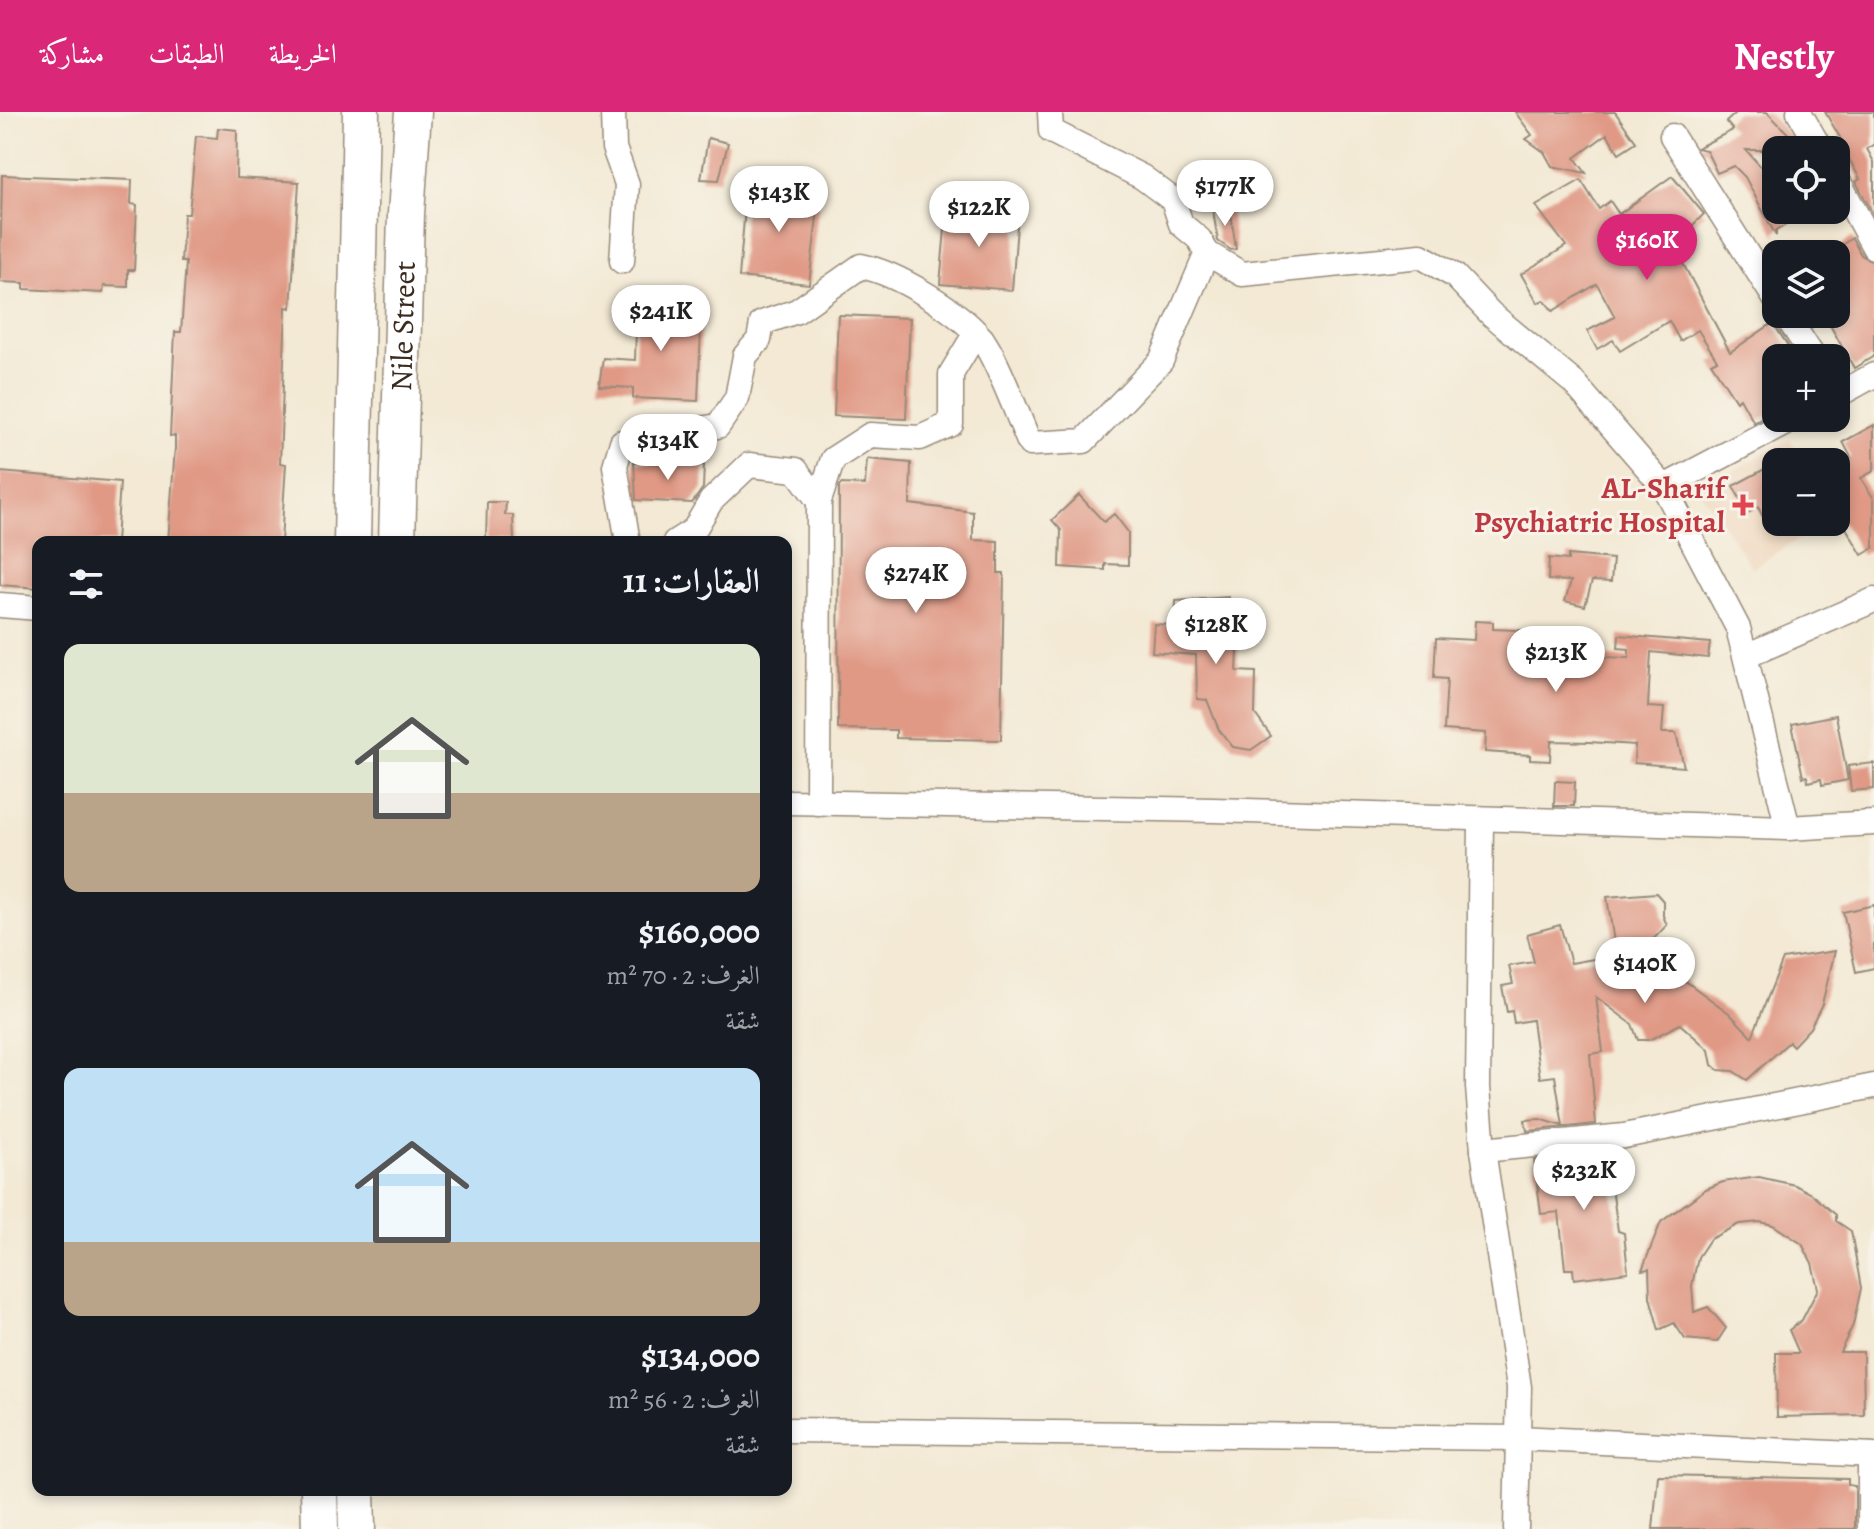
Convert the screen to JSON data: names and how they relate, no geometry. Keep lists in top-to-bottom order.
{
  "streets": {
    "main road": ["Nile Street"]
  },
  "places": {
    "health": ["AL-Sharif Psychiatric Hospital"]
  },
  "page": {
    "header": "Nestly",
    "nav": ["الخريطة", "الطبقات", "مشاركة"],
    "map_buttons": ["+", "−"],
    "price": [
      "$177K",
      "$143K",
      "$122K",
      "$160K",
      "$241K",
      "$134K",
      "$274K",
      "$128K",
      "$213K",
      "$140K",
      "$232K"
    ],
    "heading": "العقارات: 11",
    "list": [
      {
        "name": "$160,000",
        "note": "الغرف: 2 · 70 m² · شقة"
      },
      {
        "name": "$134,000",
        "note": "الغرف: 2 · 56 m² · شقة"
      }
    ]
  }
}
